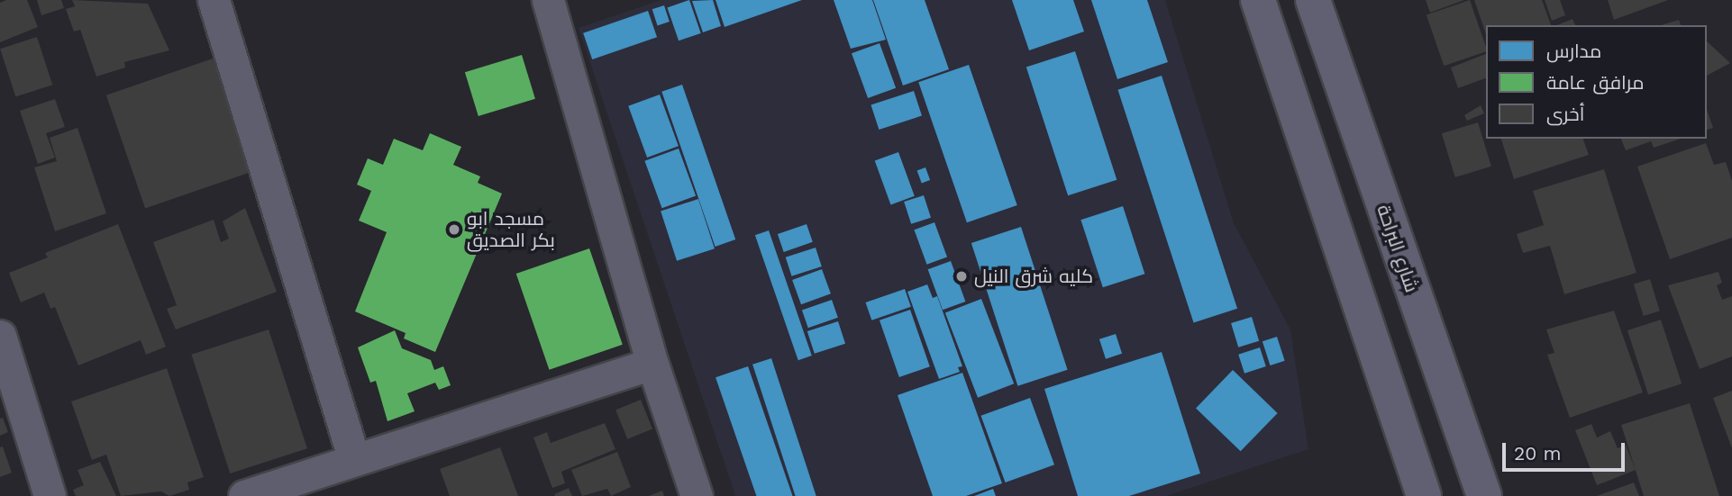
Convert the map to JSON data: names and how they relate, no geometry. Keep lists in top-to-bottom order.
{
  "streets": {
    "street": ["شارع البراحة"]
  },
  "places": ["مسجد ابو بكر الصديق", "كليه شرق النيل"],
  "legend": ["مدارس", "مرافق عامة", "أخرى"],
  "scale_bar": "20 m"
}
